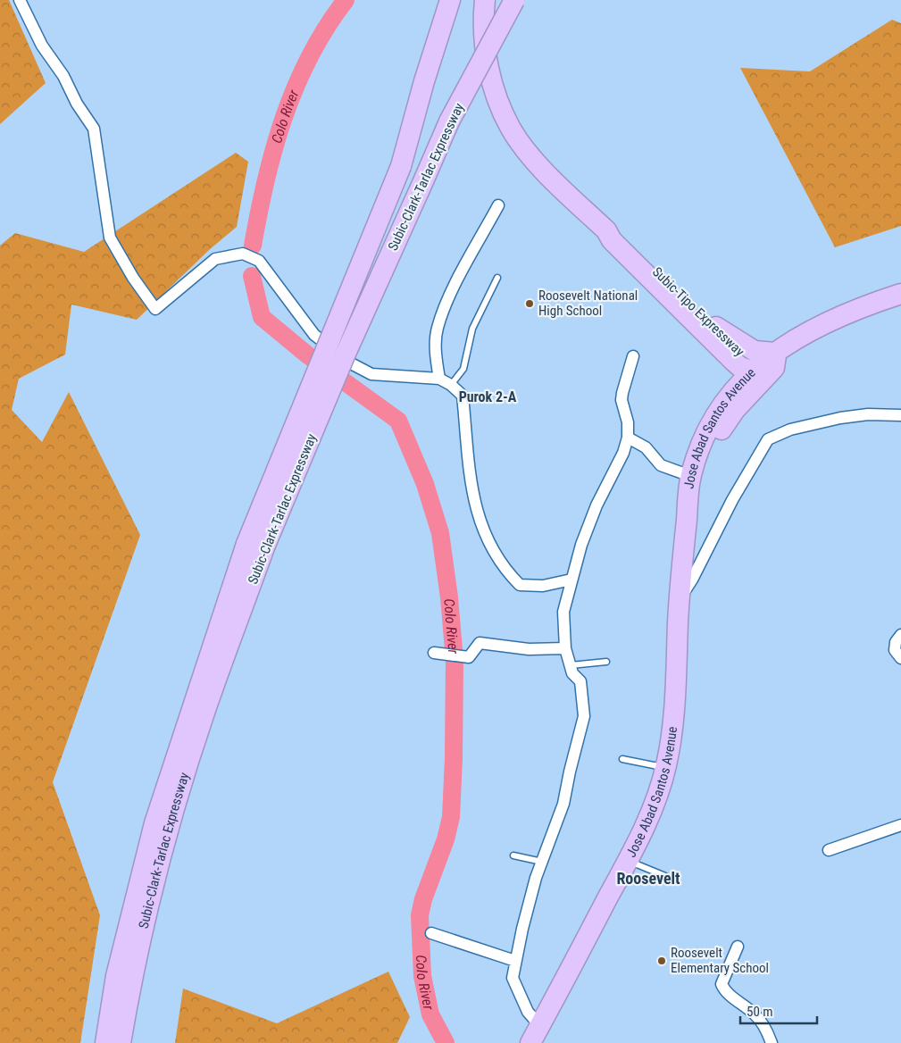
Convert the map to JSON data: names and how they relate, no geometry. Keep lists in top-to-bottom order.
{
  "streets": {
    "highway": ["Subic-Clark-Tarlac Expressway", "Subic-Tipo Expressway", "Jose Abad Santos Avenue"]
  },
  "crossings": [
    ["Subic-Tipo Expressway", "Jose Abad Santos Avenue"]
  ],
  "districts": ["Purok 2-A", "Roosevelt"],
  "water": ["Colo River"],
  "places": ["Roosevelt National High School", "Roosevelt Elementary School"],
  "scale_bar": "50 m"
}
